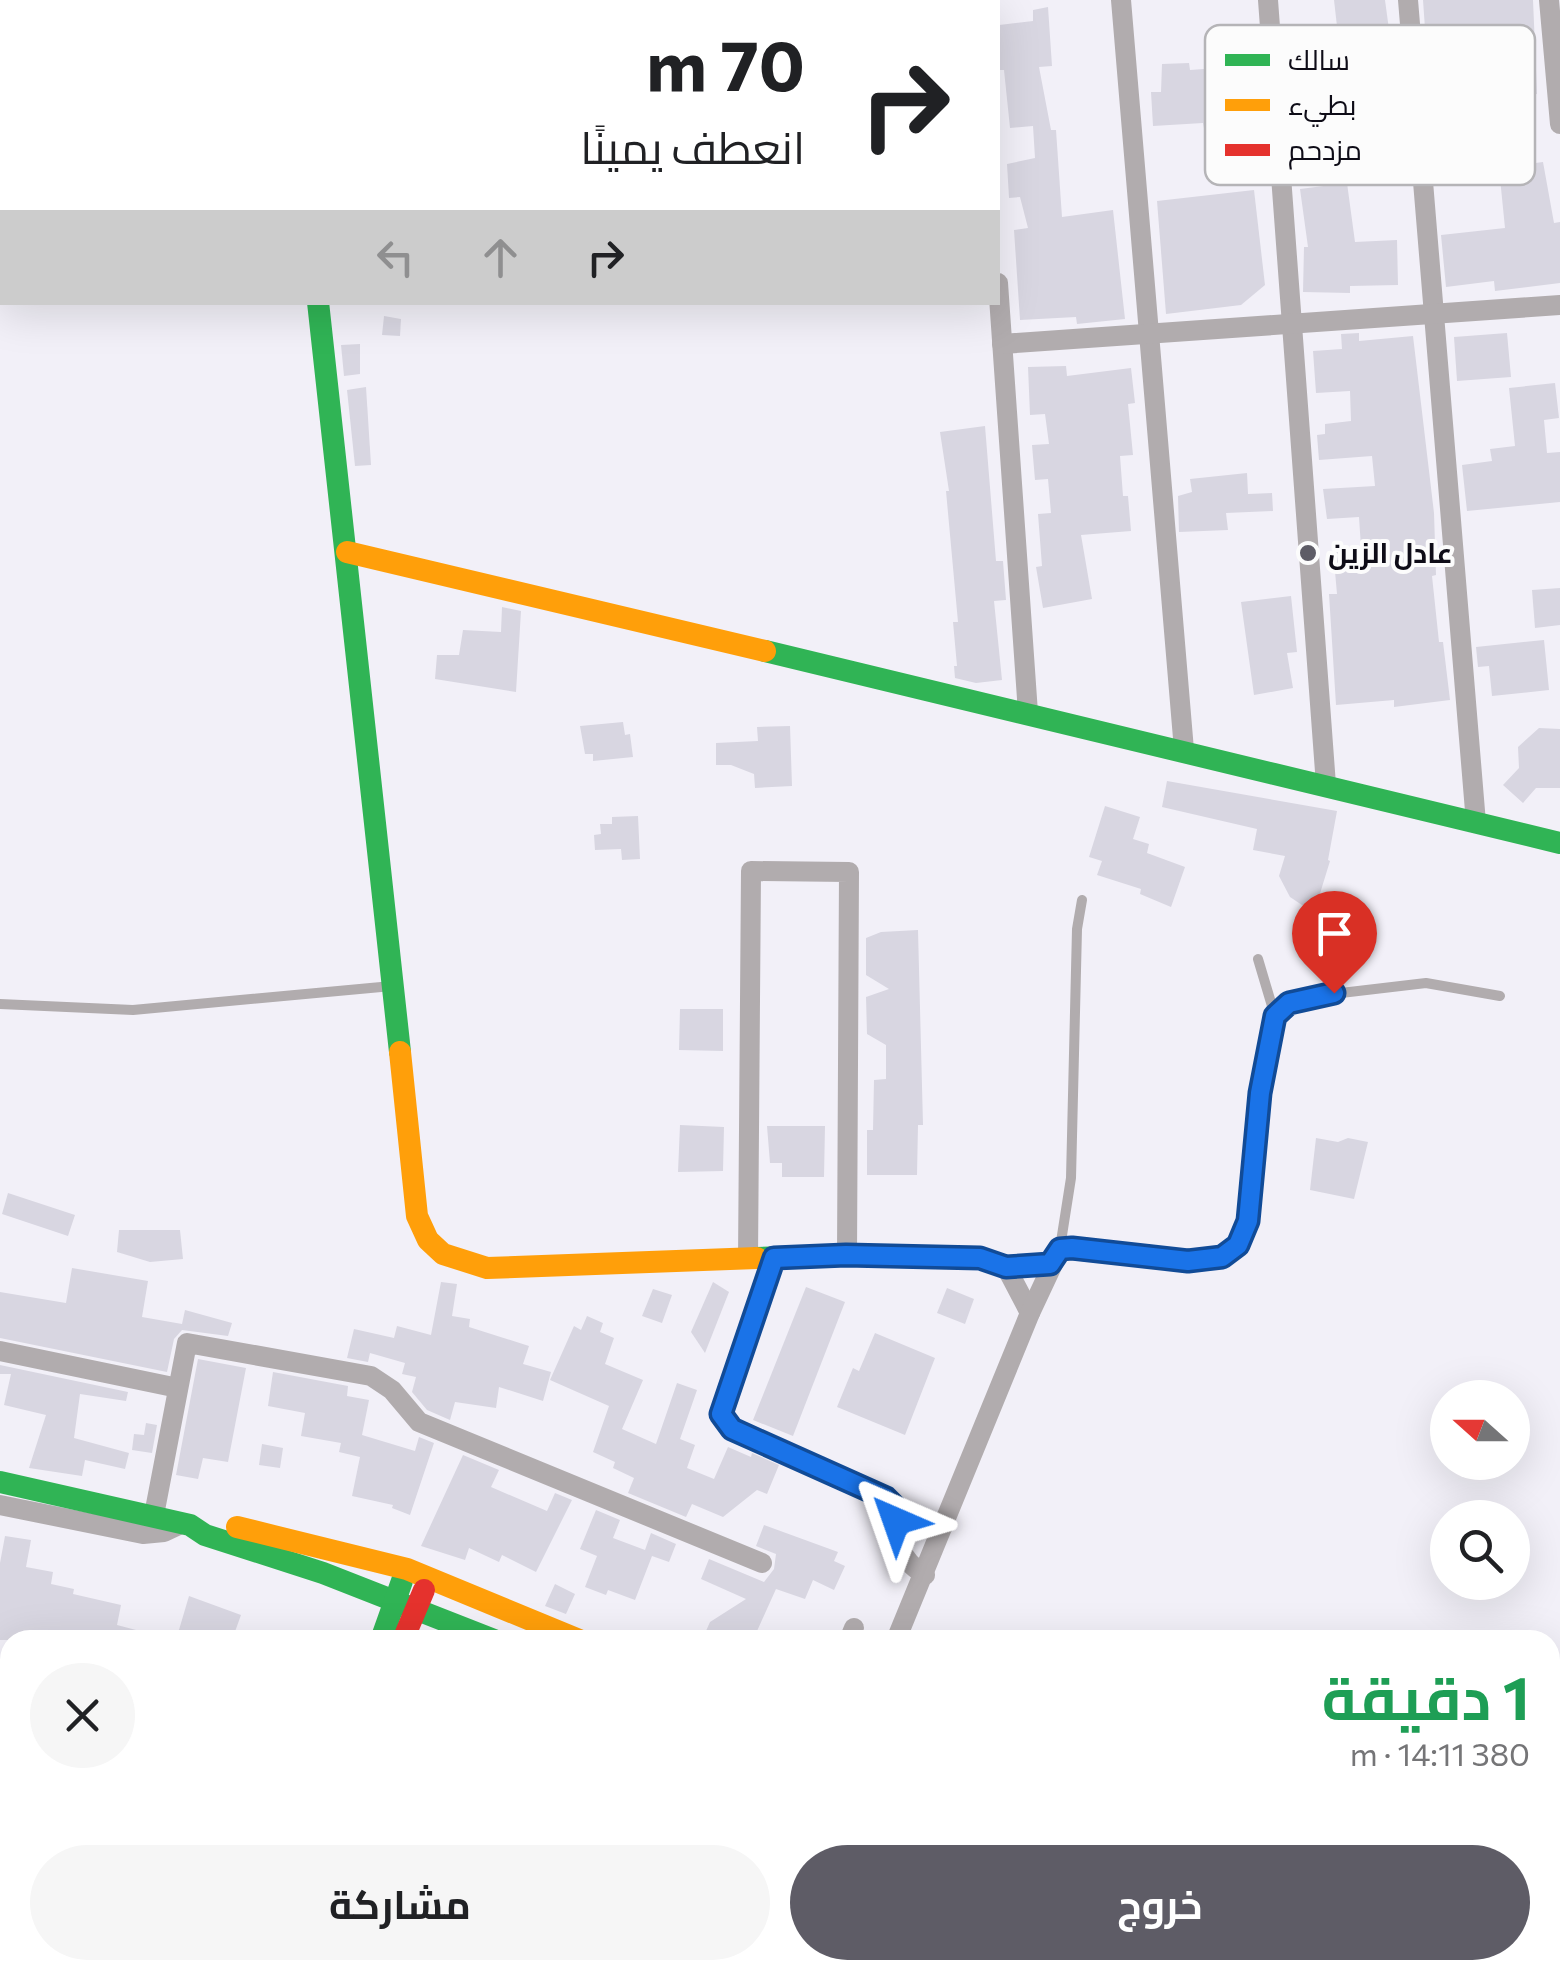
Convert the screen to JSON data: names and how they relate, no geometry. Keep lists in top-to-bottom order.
{
  "places": ["عادل الزين"],
  "legend": ["سالك", "بطيء", "مزدحم"],
  "north": "left",
  "page": {
    "turn": ["70 m", "انعطف يمينًا"],
    "heading": ["1 دقيقة", "380 m · 14:11"],
    "buttons": ["خروج", "مشاركة"]
  }
}
